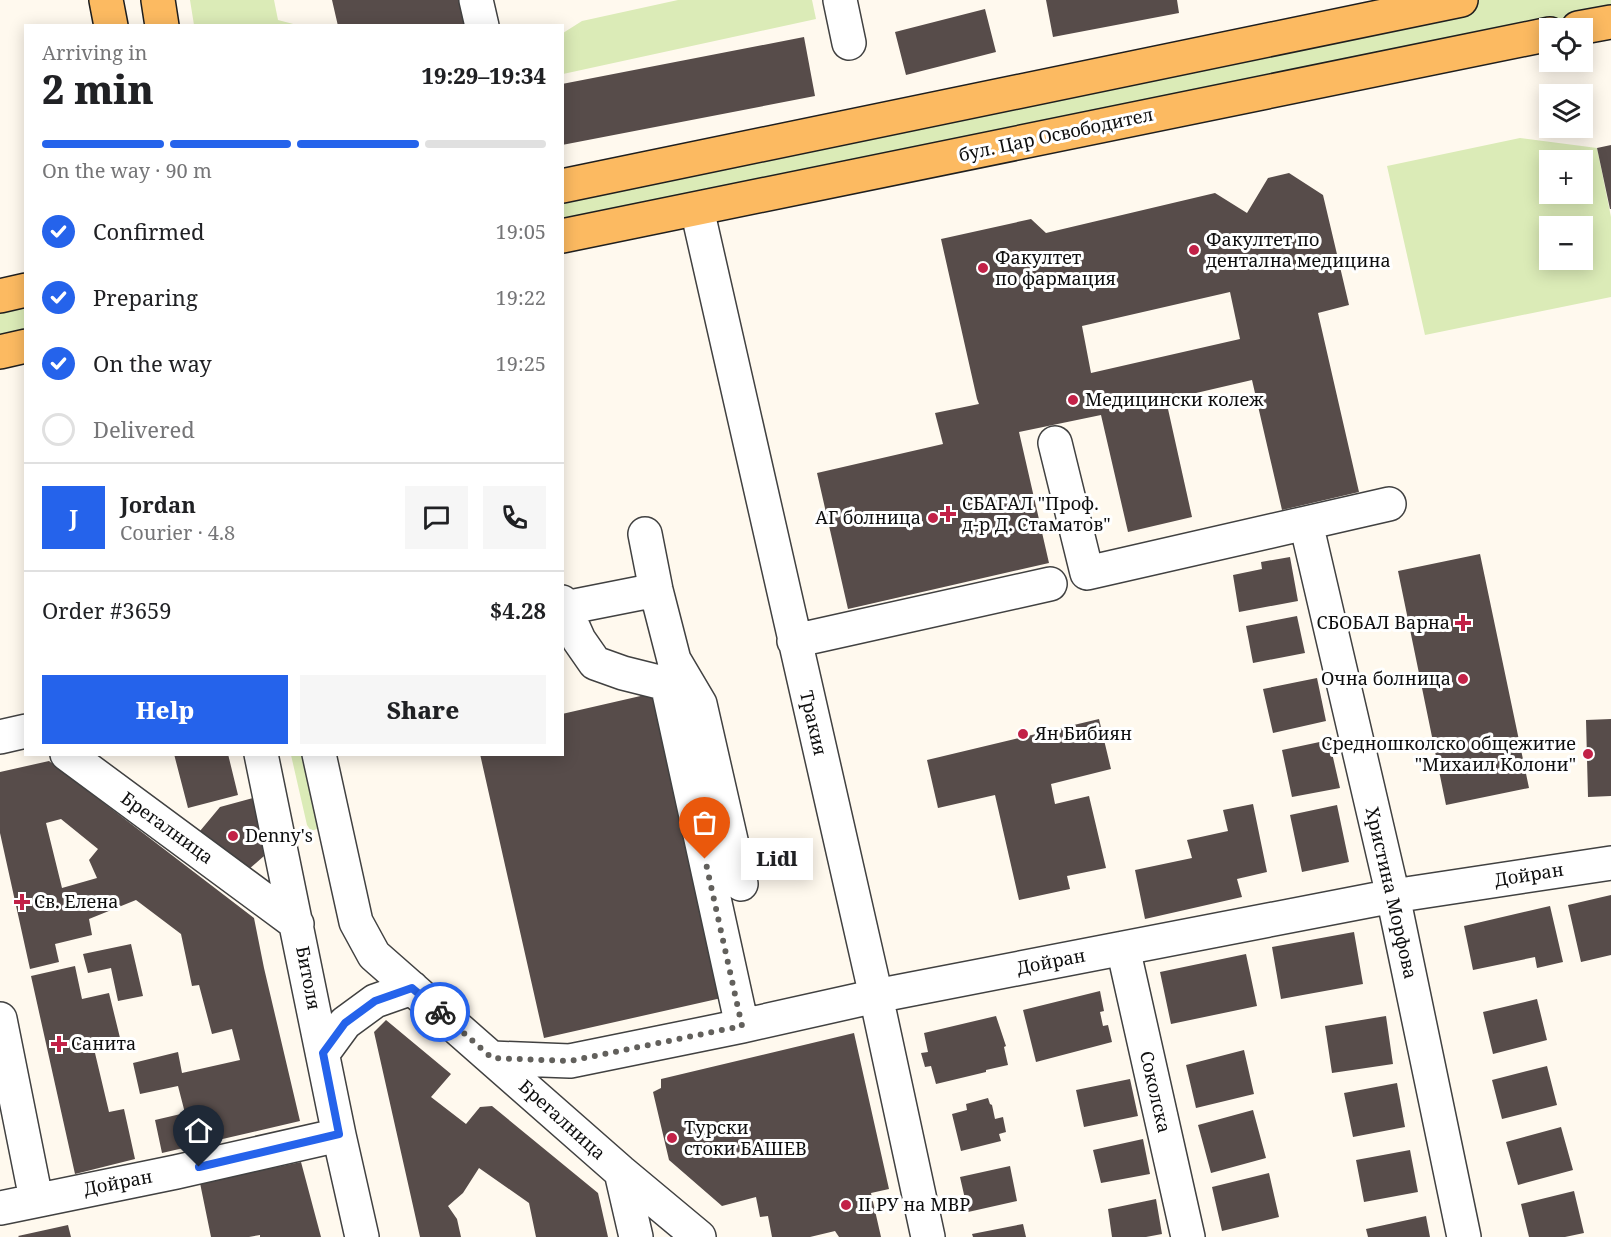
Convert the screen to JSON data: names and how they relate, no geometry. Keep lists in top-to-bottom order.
{
  "streets": {
    "main road": ["бул. Цар Освободител"],
    "street": [
      "Тракия",
      "Брегалница",
      "Дойран",
      "Христина Морфова",
      "Битоля",
      "Соколска"
    ]
  },
  "crossings": [
    ["бул. Цар Освободител", "Тракия"],
    ["Тракия", "Дойран"],
    ["Брегалница", "Дойран"],
    ["Брегалница", "Битоля"],
    ["Дойран", "Христина Морфова"],
    ["Дойран", "Битоля"],
    ["Дойран", "Соколска"]
  ],
  "places": {
    "other": [
      "Факултет по дентална медицина",
      "Факултет по фармация",
      "Медицински колеж",
      "АГ болница",
      "Очна болница",
      "Ян Бибиян",
      "Средношколско общежитие \"Михаил Колони\"",
      "Denny's",
      "Lidl",
      "Турски стоки БАШЕВ",
      "II РУ на МВР"
    ],
    "health": [
      "СБАГАЛ \"Проф. д-р Д. Стаматов\"",
      "СБОБАЛ Варна",
      "Св. Елена",
      "Санита"
    ]
  },
  "page": {
    "map_buttons": ["+", "−"],
    "heading": ["2 min", "Arriving in", "19:29–19:34"],
    "panel": [
      "Jordan",
      "Courier · 4.8",
      "Order #3659",
      "$4.28"
    ],
    "bar": "On the way · 90 m",
    "list": [
      ["Confirmed", "19:05"],
      ["Preparing", "19:22"],
      ["On the way", "19:25"],
      "Delivered"
    ],
    "round": "J",
    "buttons": ["Help", "Share"],
    "bubble": "Lidl"
  }
}
